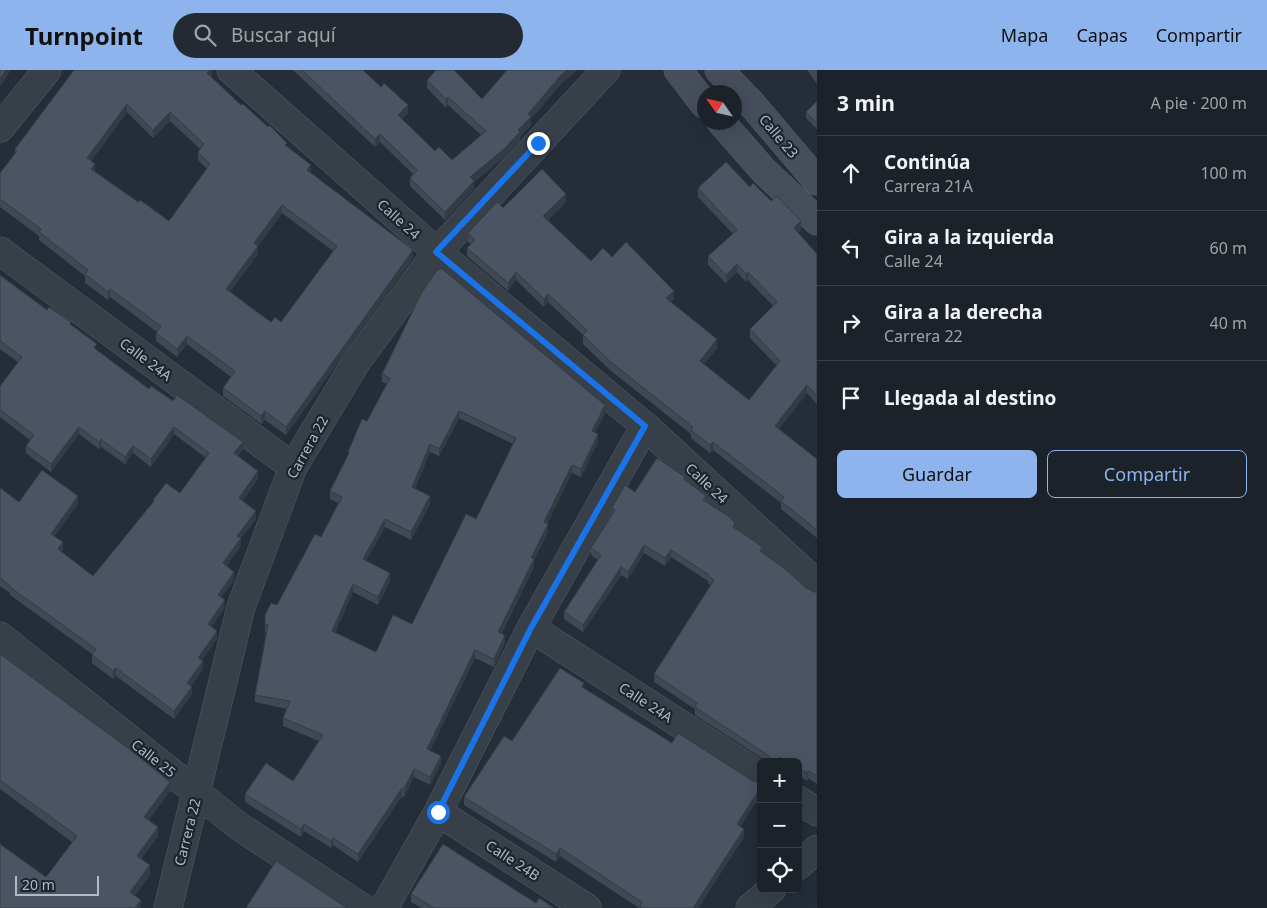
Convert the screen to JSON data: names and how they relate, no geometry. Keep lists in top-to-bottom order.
{
  "streets": {
    "street": [
      "Calle 23",
      "Calle 24",
      "Calle 24A",
      "Carrera 22",
      "Calle 25",
      "Calle 24B"
    ]
  },
  "crossings": [
    ["Calle 24", "Carrera 22"],
    ["Calle 24A", "Carrera 22"],
    ["Carrera 22", "Calle 25"]
  ],
  "scale_bar": "20 m",
  "north": "top left",
  "page": {
    "header": "Turnpoint",
    "search": "Buscar aquí",
    "nav": ["Mapa", "Capas", "Compartir"],
    "heading": ["3 min", "A pie · 200 m"],
    "list": [
      ["Continúa", "Carrera 21A", "100 m"],
      ["Gira a la izquierda", "Calle 24", "60 m"],
      ["Gira a la derecha", "Carrera 22", "40 m"],
      "Llegada al destino"
    ],
    "buttons": ["Guardar", "Compartir"],
    "map_buttons": ["+", "−"],
    "scale": "20 m"
  }
}
